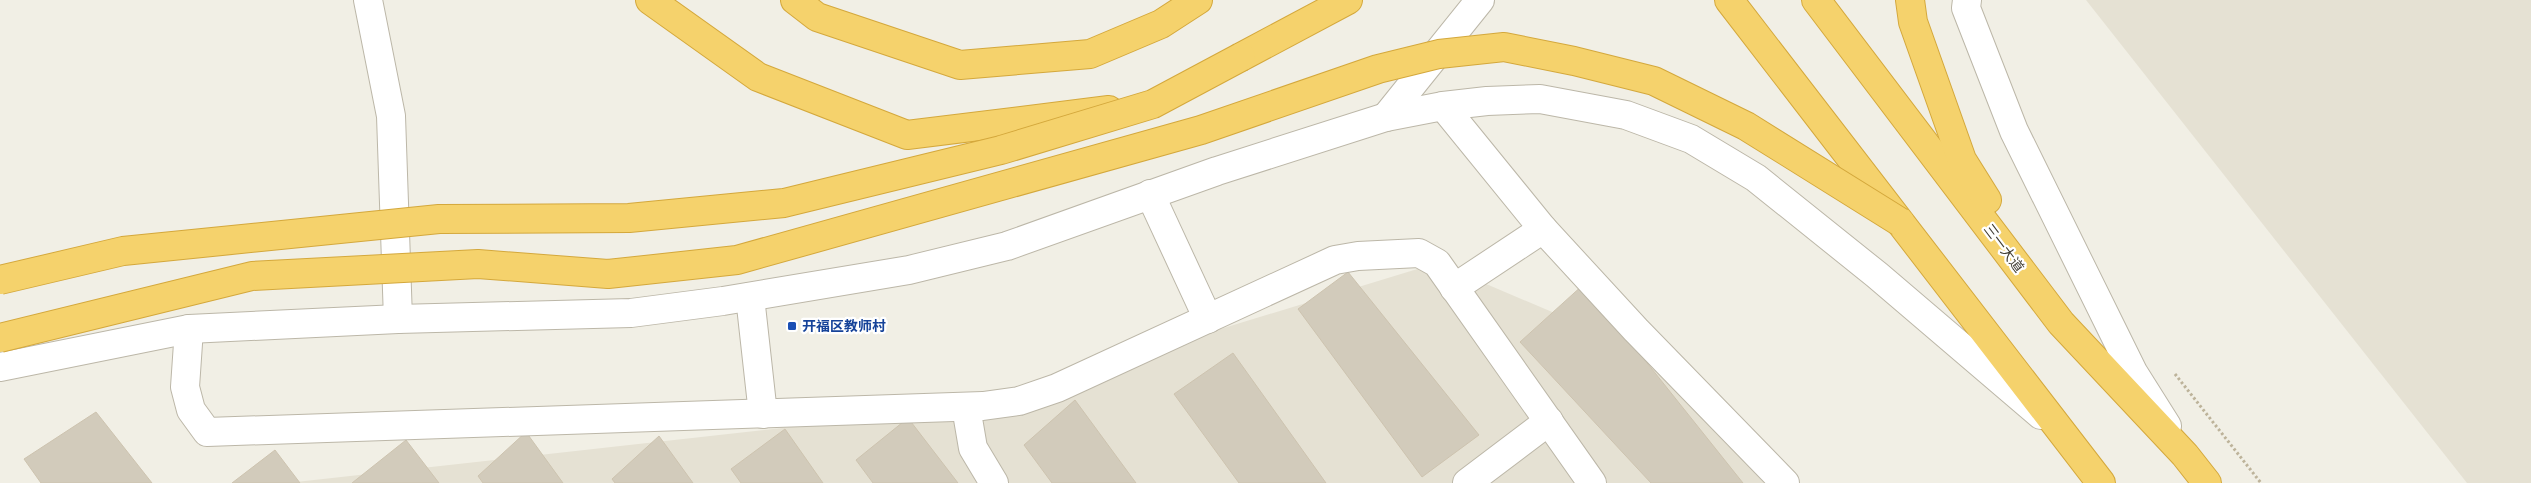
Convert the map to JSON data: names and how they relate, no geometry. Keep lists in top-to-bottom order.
{
  "streets": {
    "highway": ["三一大道"]
  },
  "places": {
    "transit": ["开福区教师村"]
  }
}
